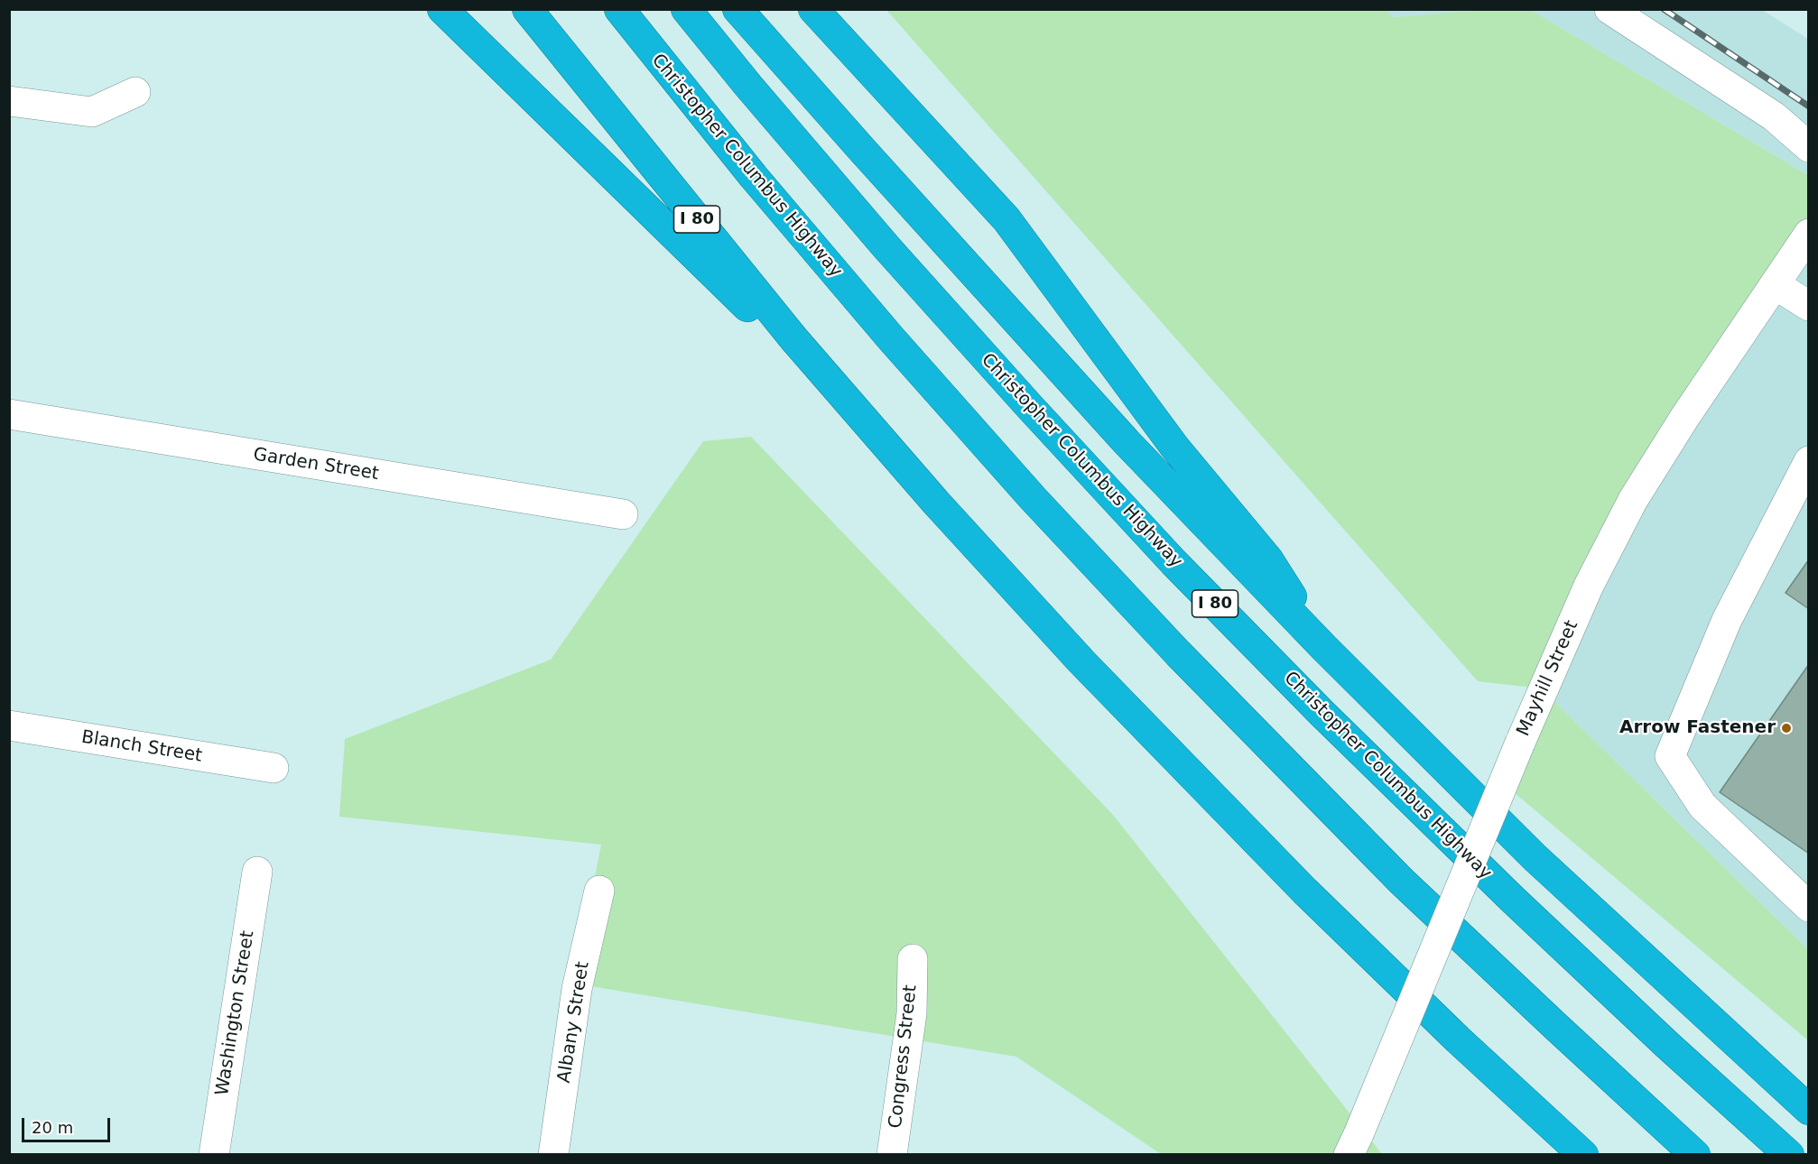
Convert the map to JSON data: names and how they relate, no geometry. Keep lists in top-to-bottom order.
{
  "streets": {
    "highway": ["Christopher Columbus Highway", "I 80"],
    "street": [
      "Garden Street",
      "Mayhill Street",
      "Blanch Street",
      "Washington Street",
      "Albany Street",
      "Congress Street"
    ]
  },
  "places": ["Arrow Fastener"],
  "scale_bar": "20 m"
}
